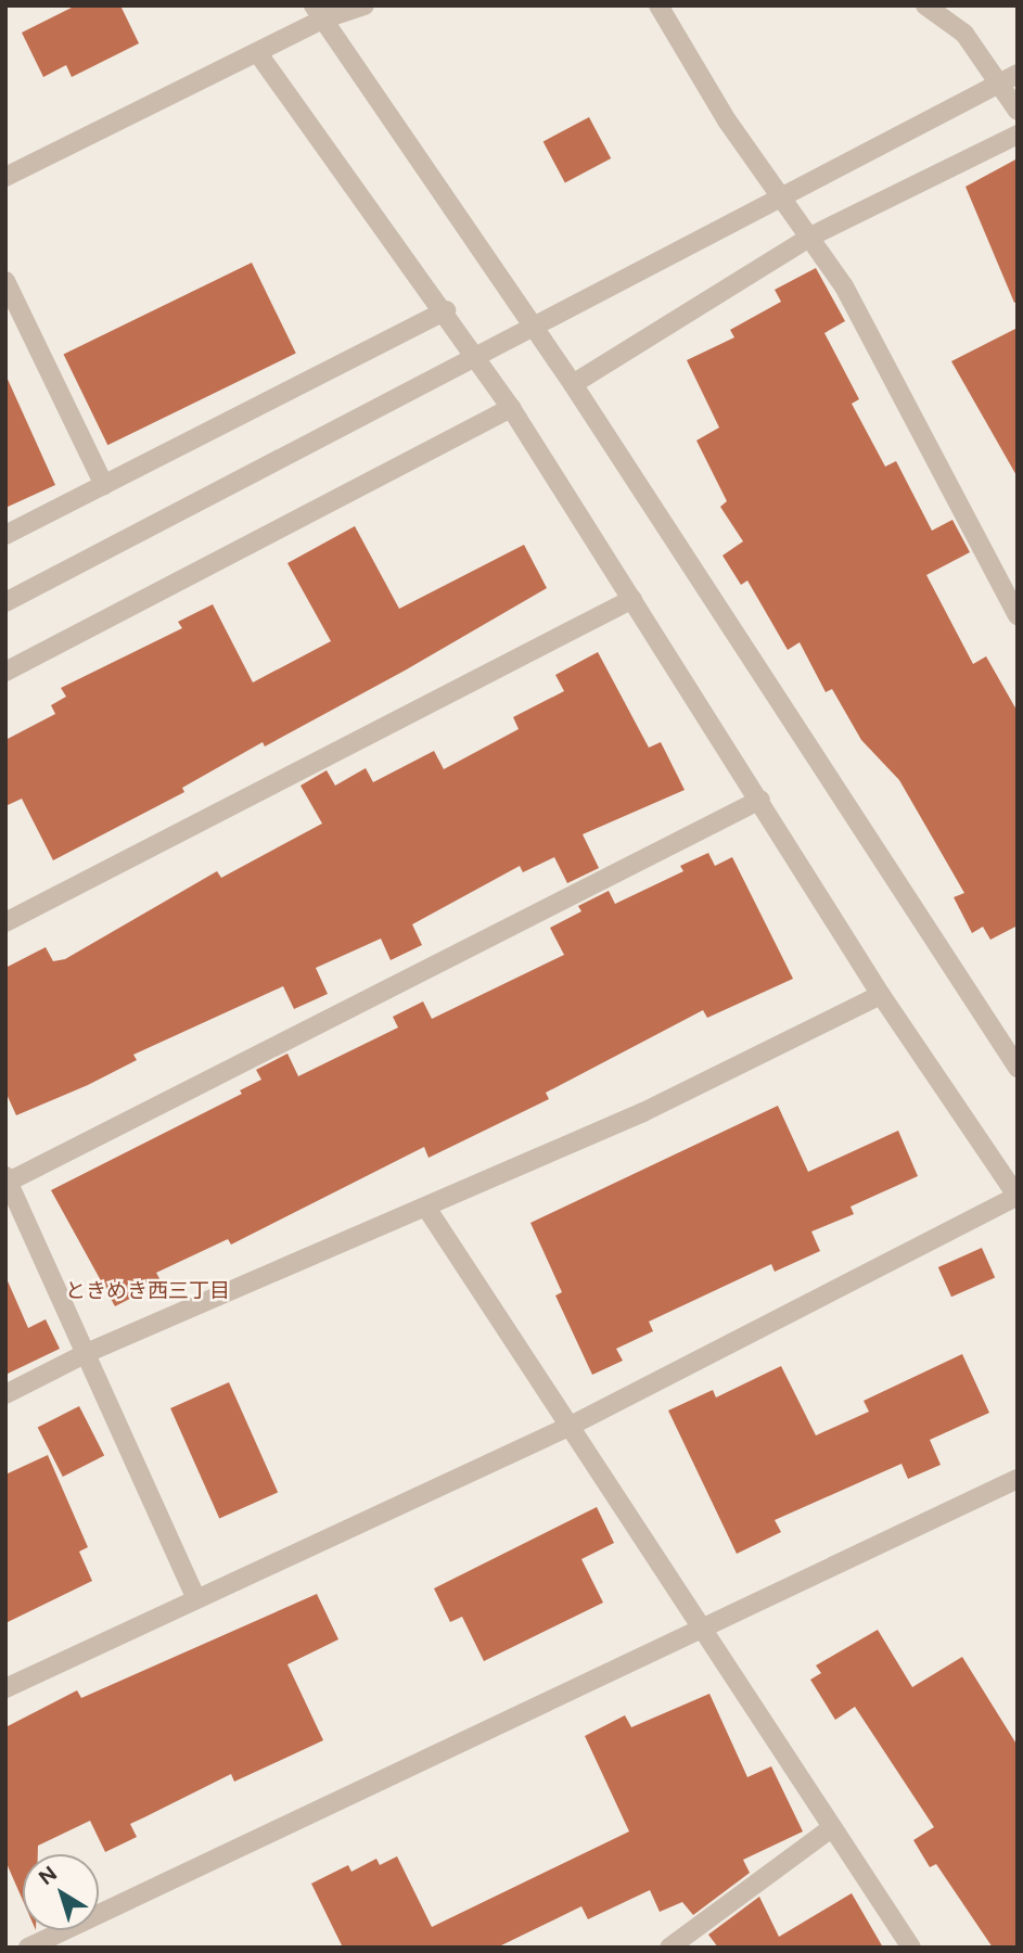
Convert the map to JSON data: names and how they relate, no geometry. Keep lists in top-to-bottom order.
{
  "districts": ["ときめき西三丁目"],
  "north": "top left"
}
